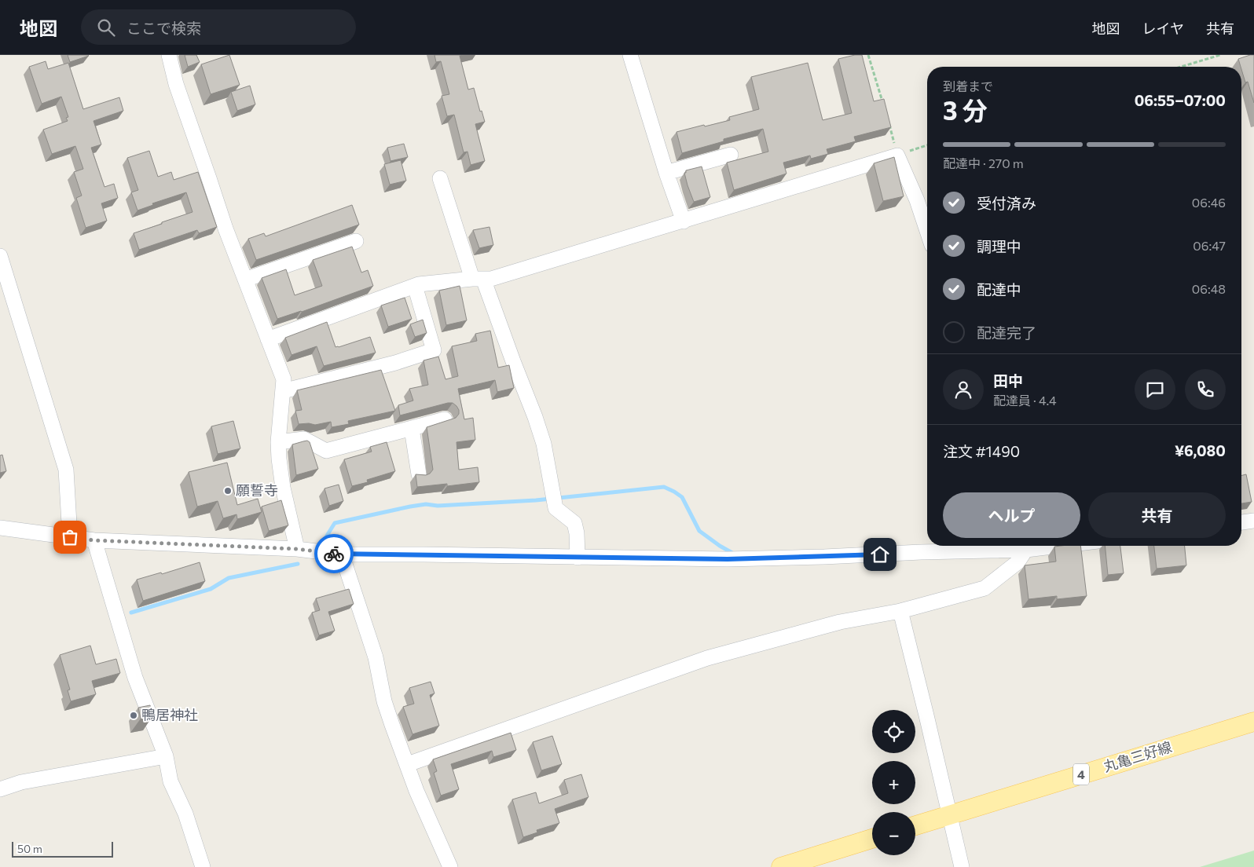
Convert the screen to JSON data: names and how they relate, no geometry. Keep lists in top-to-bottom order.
{
  "streets": {
    "main road": ["丸亀三好線", "4"]
  },
  "places": ["願誓寺", "鴨居神社"],
  "scale_bar": "50 m",
  "page": {
    "header": "地図",
    "search": "ここで検索",
    "nav": ["地図", "レイヤ", "共有"],
    "heading": ["3 分", "到着まで", "06:55–07:00"],
    "panel": [
      "田中",
      "配達員 · 4.4",
      "注文 #1490",
      "¥6,080"
    ],
    "bar": "配達中 · 270 m",
    "list": [
      ["受付済み", "06:46"],
      ["調理中", "06:47"],
      ["配達中", "06:48"],
      "配達完了"
    ],
    "buttons": ["ヘルプ", "共有"],
    "map_buttons": ["+", "−"],
    "scale": "50 m"
  }
}
